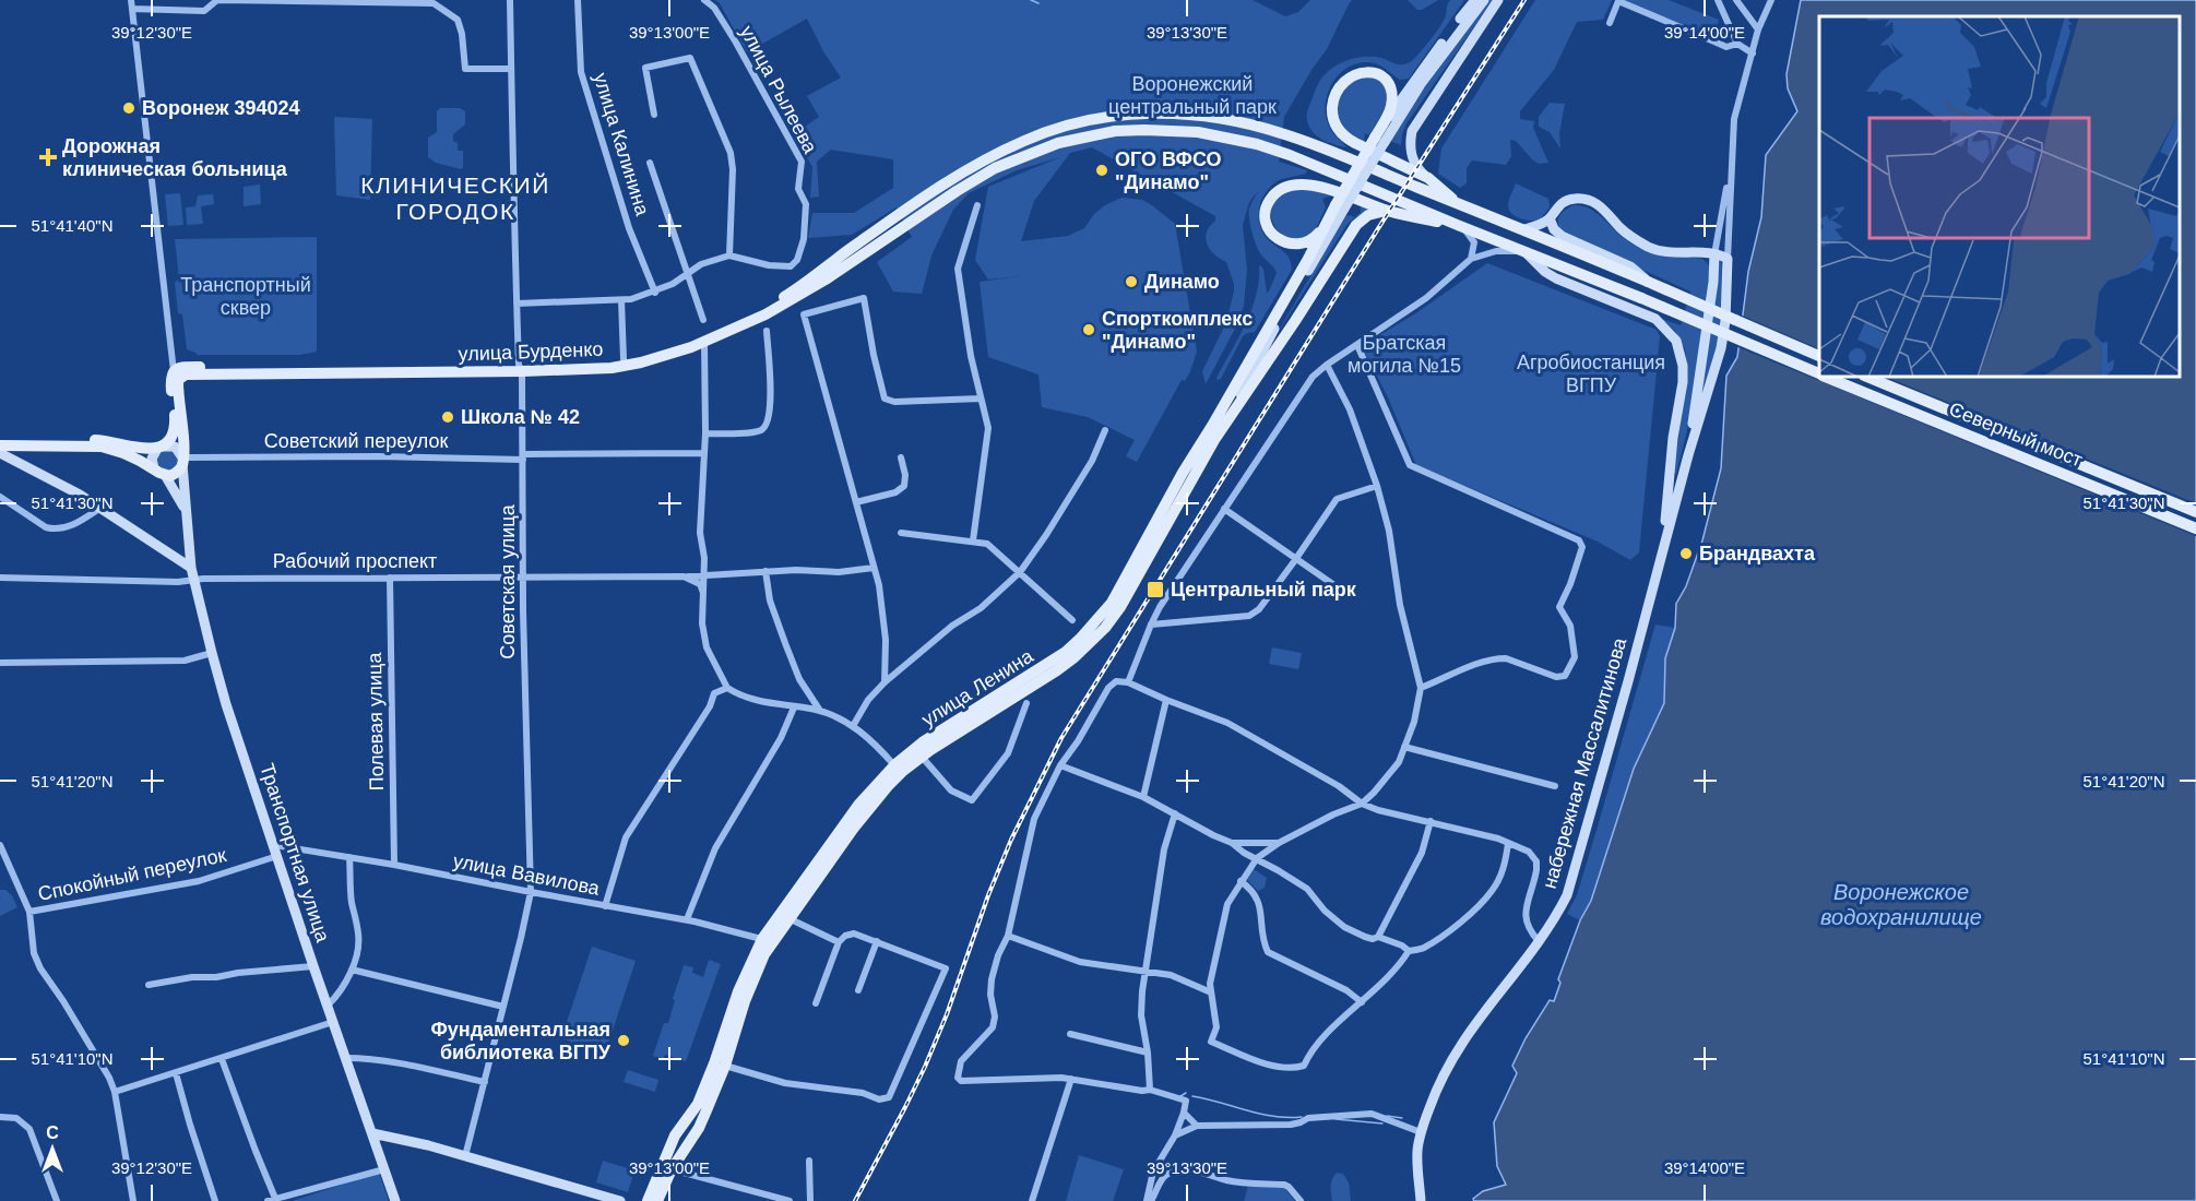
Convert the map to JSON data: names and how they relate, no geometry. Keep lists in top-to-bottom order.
{
  "streets": {
    "main road": [
      "улица Бурденко",
      "Северный мост",
      "улица Ленина",
      "набережная Массалитинова",
      "Транспортная улица"
    ],
    "street": [
      "улица Рылеева",
      "улица Калинина",
      "Советский переулок",
      "Рабочий проспект",
      "Советская улица",
      "Полевая улица",
      "Спокойный переулок",
      "улица Вавилова"
    ]
  },
  "crossings": [
    ["улица Бурденко", "Советская улица"],
    ["Советский переулок", "Советская улица"],
    ["Советский переулок", "Транспортная улица"],
    ["Рабочий проспект", "Советская улица"],
    ["Рабочий проспект", "Полевая улица"],
    ["Рабочий проспект", "Транспортная улица"],
    ["Советская улица", "улица Вавилова"],
    ["улица Ленина", "улица Вавилова"],
    ["Полевая улица", "улица Вавилова"],
    ["Транспортная улица", "Спокойный переулок"],
    ["Транспортная улица", "улица Вавилова"],
    ["Спокойный переулок", "улица Вавилова"]
  ],
  "districts": ["КЛИНИЧЕСКИЙ ГОРОДОК"],
  "water": ["Воронежское водохранилище"],
  "parks": [
    "Воронежский центральный парк",
    "Транспортный сквер",
    "Братская могила №15",
    "Агробиостанция ВГПУ"
  ],
  "places": {
    "other": [
      "Воронеж 394024",
      "ОГО ВФСО \"Динамо\"",
      "Динамо",
      "Спорткомплекс \"Динамо\"",
      "Школа № 42",
      "Брандвахта",
      "Фундаментальная библиотека ВГПУ"
    ],
    "health": ["Дорожная клиническая больница"],
    "transit": ["Центральный парк"]
  },
  "north": "top",
  "coordinates": [
    "39°12'30\"E",
    "39°13'00\"E",
    "39°13'30\"E",
    "39°14'00\"E",
    "51°41'40\"N",
    "51°41'30\"N",
    "51°41'20\"N",
    "51°41'10\"N"
  ]
}
